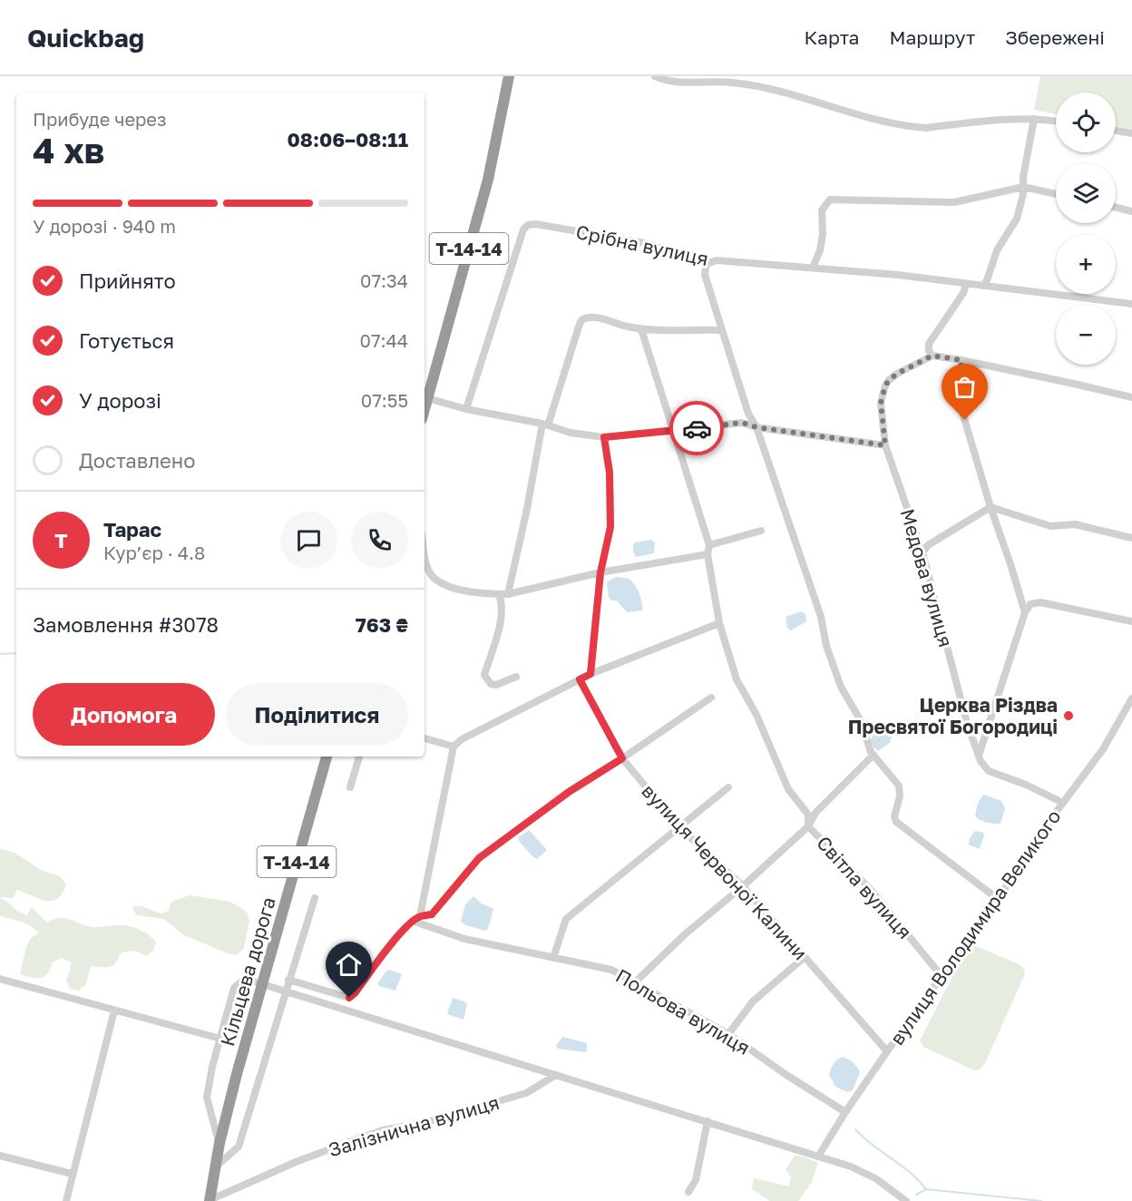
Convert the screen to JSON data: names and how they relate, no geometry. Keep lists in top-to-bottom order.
{
  "streets": {
    "highway": ["Т-14-14", "Кільцева дорога"],
    "street": [
      "Срібна вулиця",
      "Медова вулиця",
      "вулиця Червоної Калини",
      "Світла вулиця",
      "вулиця Володимира Великого",
      "Польова вулиця",
      "Залізнична вулиця"
    ]
  },
  "crossings": [
    ["Медова вулиця", "вулиця Володимира Великого"],
    ["вулиця Червоної Калини", "вулиця Володимира Великого"],
    ["Світла вулиця", "вулиця Володимира Великого"],
    ["вулиця Володимира Великого", "Польова вулиця"],
    ["Кільцева дорога", "Залізнична вулиця"]
  ],
  "places": ["Церква Різдва Пресвятої Богородиці"],
  "page": {
    "header": "Quickbag",
    "nav": ["Карта", "Маршрут", "Збережені"],
    "map_buttons": ["+", "−"],
    "heading": ["4 хв", "Прибуде через", "08:06–08:11"],
    "panel": [
      "Тарас",
      "Кур’єр · 4.8",
      "Замовлення #3078",
      "763 ₴"
    ],
    "bar": "У дорозі · 940 m",
    "list": [
      ["Прийнято", "07:34"],
      ["Готується", "07:44"],
      ["У дорозі", "07:55"],
      "Доставлено"
    ],
    "round": "Т",
    "buttons": ["Допомога", "Поділитися"]
  }
}
